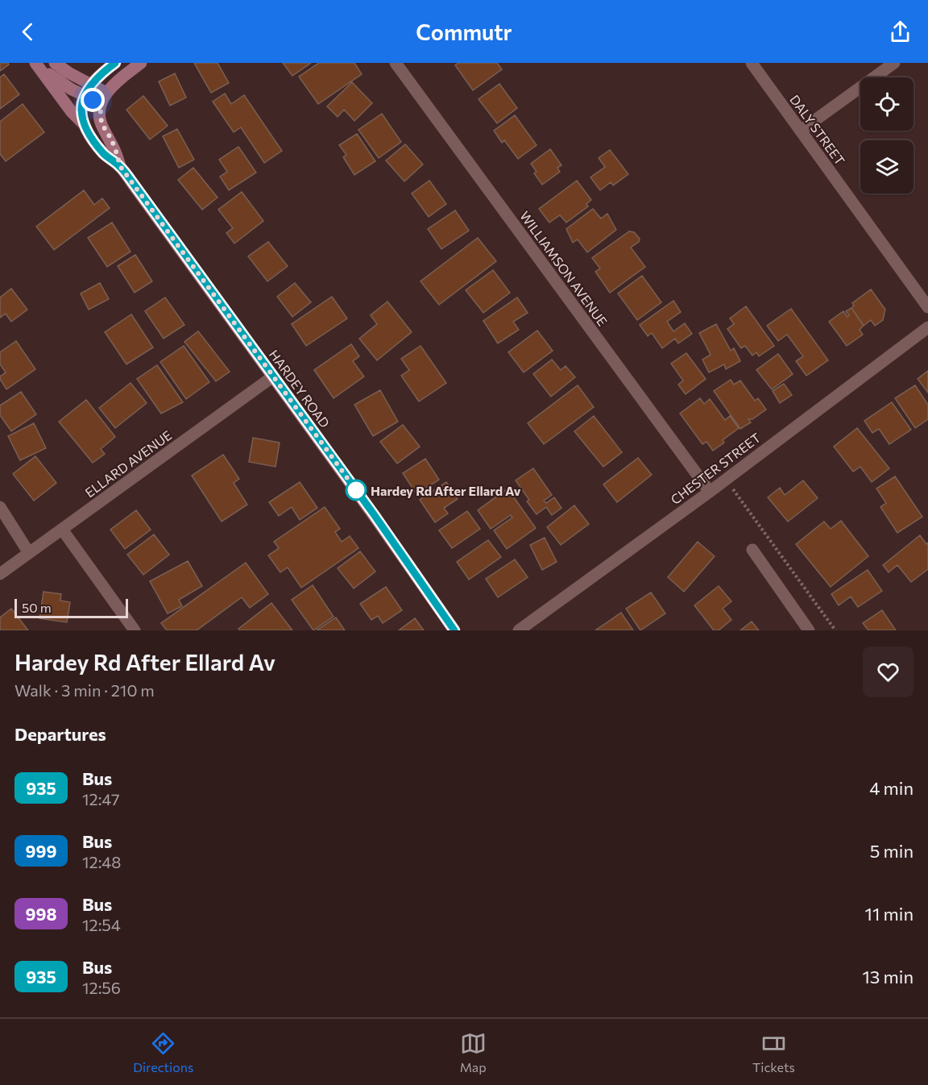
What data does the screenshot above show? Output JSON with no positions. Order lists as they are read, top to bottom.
{
  "streets": {
    "main road": ["HARDEY ROAD"],
    "street": [
      "DALY STREET",
      "WILLIAMSON AVENUE",
      "ELLARD AVENUE",
      "CHESTER STREET"
    ]
  },
  "crossings": [
    ["WILLIAMSON AVENUE", "CHESTER STREET"],
    ["HARDEY ROAD", "ELLARD AVENUE"]
  ],
  "places": ["Hardey Rd After Ellard Av"],
  "lines": ["bus line 935"],
  "scale_bar": "50 m",
  "page": {
    "header": "Commutr",
    "scale": "50 m",
    "heading": [
      ["Hardey Rd After Ellard Av", "Walk · 3 min · 210 m"],
      "Departures"
    ],
    "list": [
      {
        "mark": "935",
        "name": "Bus",
        "note": "12:47",
        "value": "4 min"
      },
      {
        "mark": "999",
        "name": "Bus",
        "note": "12:48",
        "value": "5 min"
      },
      {
        "mark": "998",
        "name": "Bus",
        "note": "12:54",
        "value": "11 min"
      },
      {
        "mark": "935",
        "name": "Bus",
        "note": "12:56",
        "value": "13 min"
      }
    ],
    "tabs": ["Directions", "Map", "Tickets"]
  }
}
